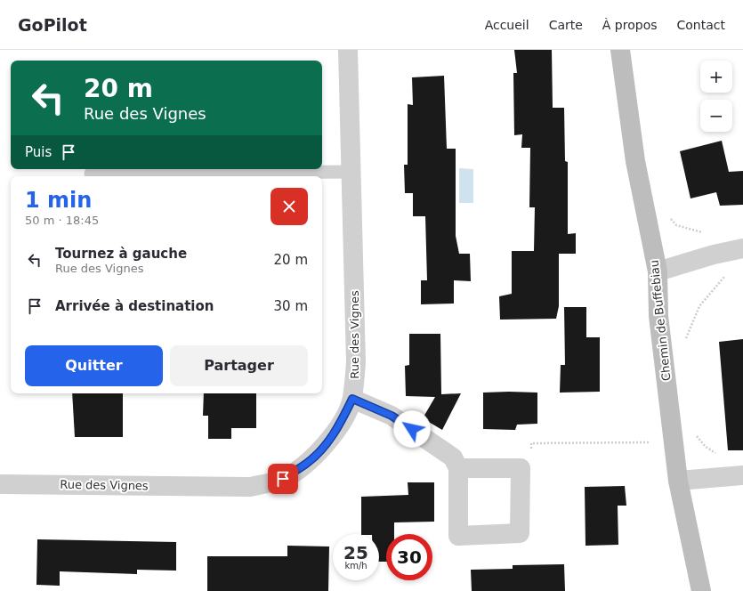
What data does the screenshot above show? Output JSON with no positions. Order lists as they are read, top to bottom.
{
  "streets": {
    "street": ["Chemin de Buffebiau", "Rue des Vignes"]
  },
  "page": {
    "header": "GoPilot",
    "nav": [
      "Accueil",
      "Carte",
      "À propos",
      "Contact"
    ],
    "map_buttons": ["+", "−"],
    "turn": ["20 m", "Rue des Vignes"],
    "then": "Puis",
    "heading": ["1 min", "50 m · 18:45"],
    "list": [
      {
        "name": "Tournez à gauche",
        "note": "Rue des Vignes",
        "value": "20 m"
      },
      {
        "name": "Arrivée à destination",
        "value": "30 m"
      }
    ],
    "buttons": ["Quitter", "Partager"],
    "speed": "25 km/h",
    "limit": "30"
  }
}
